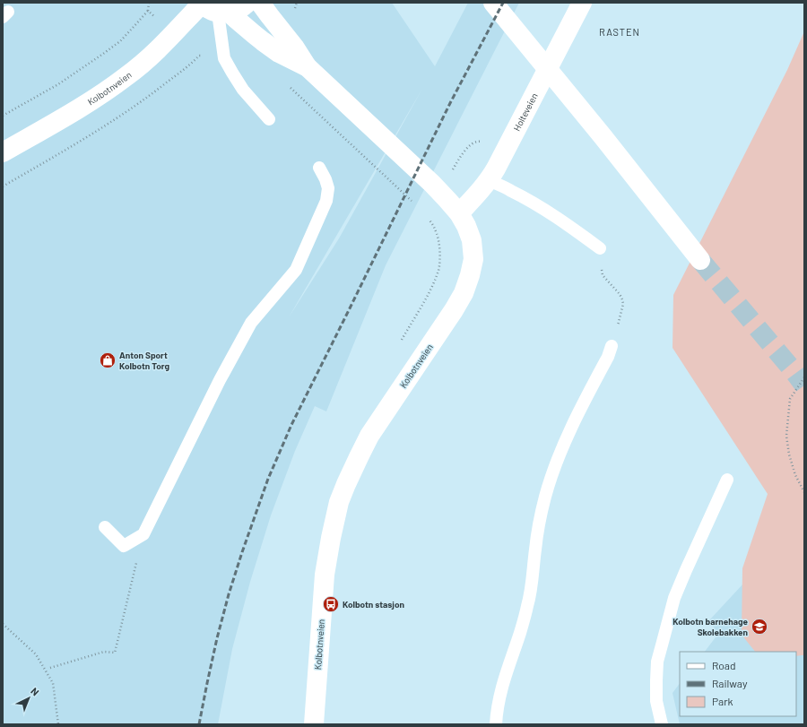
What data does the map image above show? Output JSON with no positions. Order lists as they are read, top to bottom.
{
  "streets": {
    "street": ["Kolbotnveien", "Holteveien"]
  },
  "crossings": [
    ["Kolbotnveien", "Holteveien"]
  ],
  "districts": ["RASTEN"],
  "places": {
    "shop": ["Anton Sport Kolbotn Torg"],
    "bus stop": ["Kolbotn stasjon"],
    "school or university": ["Kolbotn barnehage Skolebakken"]
  },
  "legend": ["Road", "Railway", "Park"],
  "north": "top right"
}
